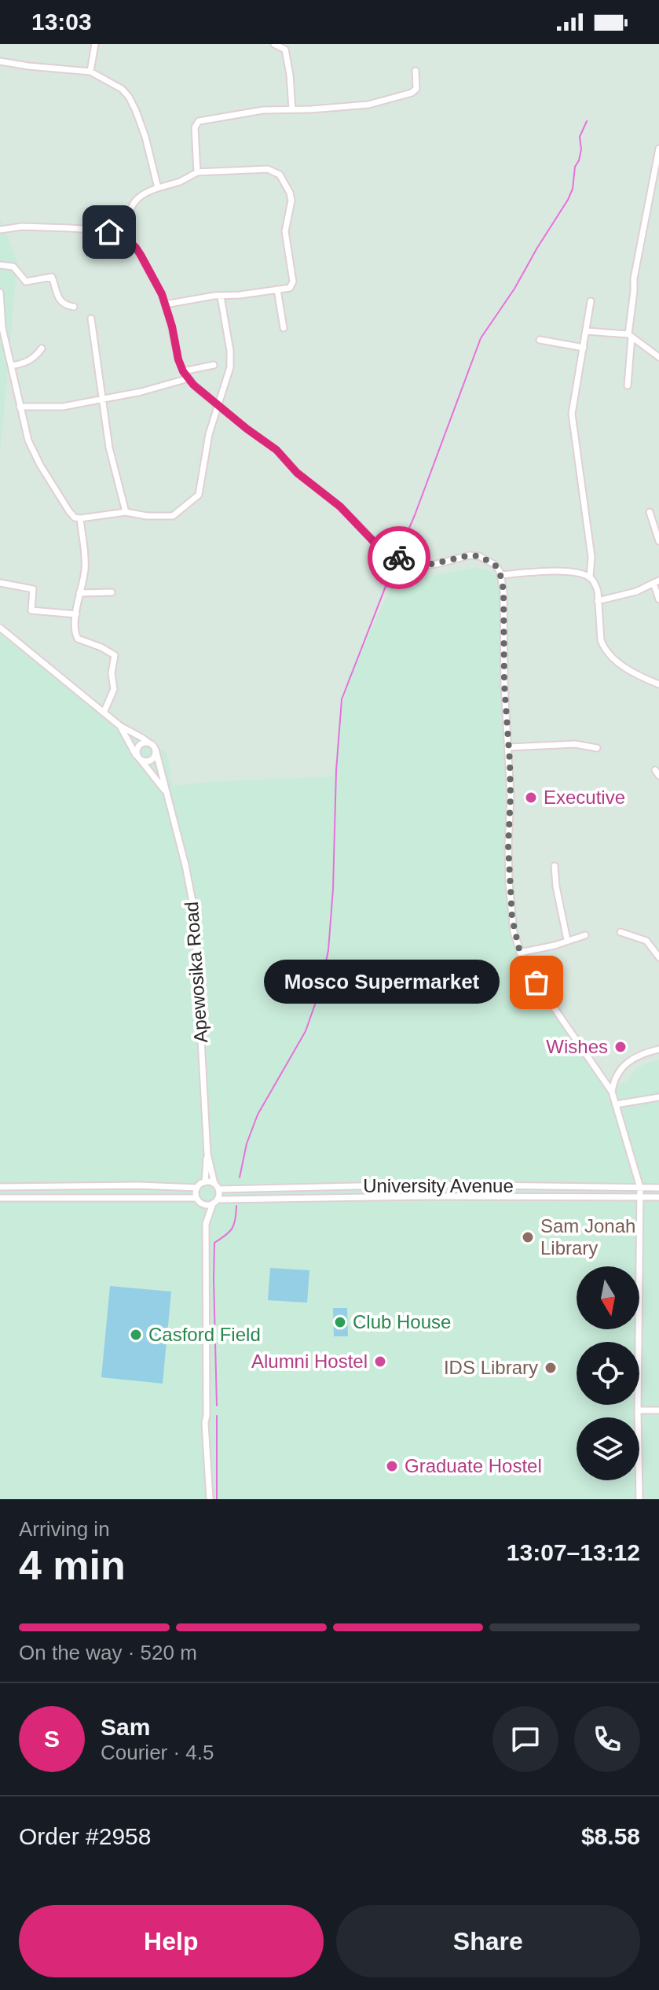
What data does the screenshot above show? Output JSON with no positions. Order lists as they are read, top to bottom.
{
  "streets": {
    "street": ["Apewosika Road", "University Avenue"]
  },
  "places": [
    "Executive",
    "Mosco Supermarket",
    "Wishes",
    "Sam Jonah Library",
    "Club House",
    "Casford Field",
    "Alumni Hostel",
    "IDS Library",
    "Graduate Hostel"
  ],
  "north": "bottom",
  "page": {
    "status": "13:03",
    "bubble": "Mosco Supermarket",
    "heading": ["4 min", "Arriving in", "13:07–13:12"],
    "panel": [
      "Sam",
      "Courier · 4.5",
      "Order #2958",
      "$8.58"
    ],
    "bar": "On the way · 520 m",
    "round": "S",
    "buttons": ["Help", "Share"]
  }
}
